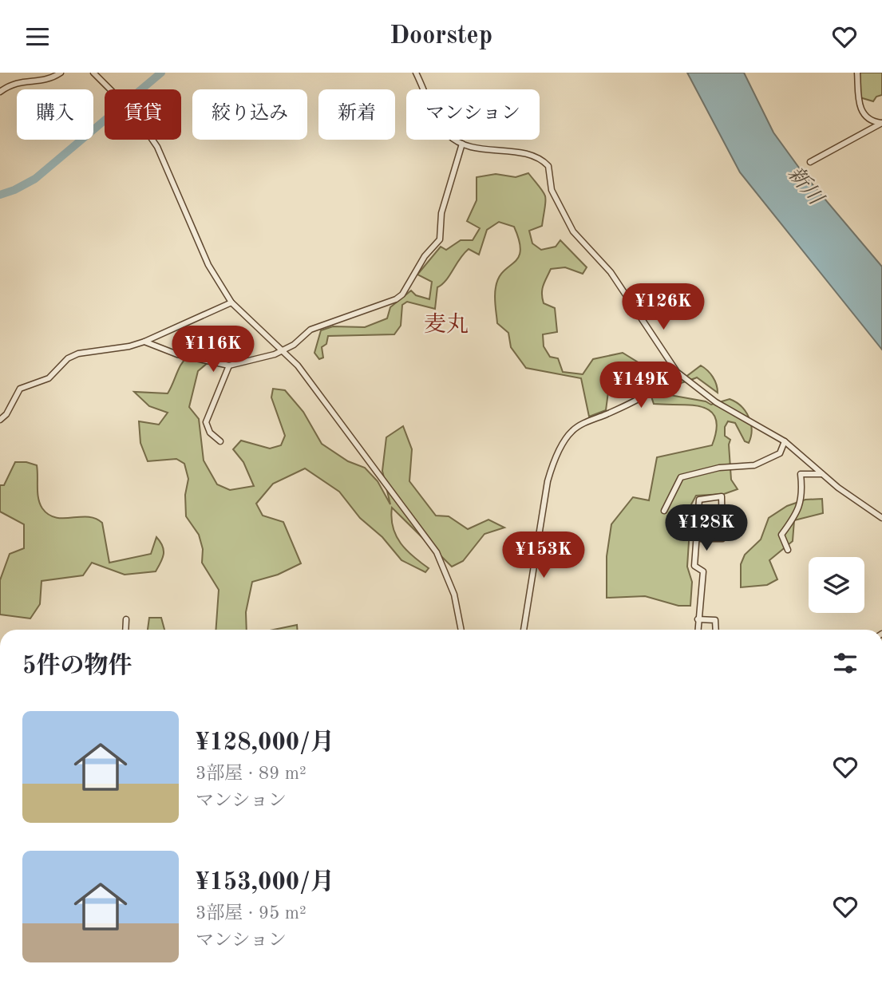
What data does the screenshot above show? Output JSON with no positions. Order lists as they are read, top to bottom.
{
  "districts": ["麦丸"],
  "water": ["新川"],
  "page": {
    "header": "Doorstep",
    "chip": [
      "購入",
      "賃貸",
      "絞り込み",
      "新着",
      "マンション"
    ],
    "price": [
      "¥126K",
      "¥116K",
      "¥149K",
      "¥128K",
      "¥153K"
    ],
    "heading": "5件の物件",
    "list": [
      {
        "name": "¥128,000/月",
        "note": "3部屋 · 89 m² · マンション"
      },
      {
        "name": "¥153,000/月",
        "note": "3部屋 · 95 m² · マンション"
      }
    ]
  }
}
